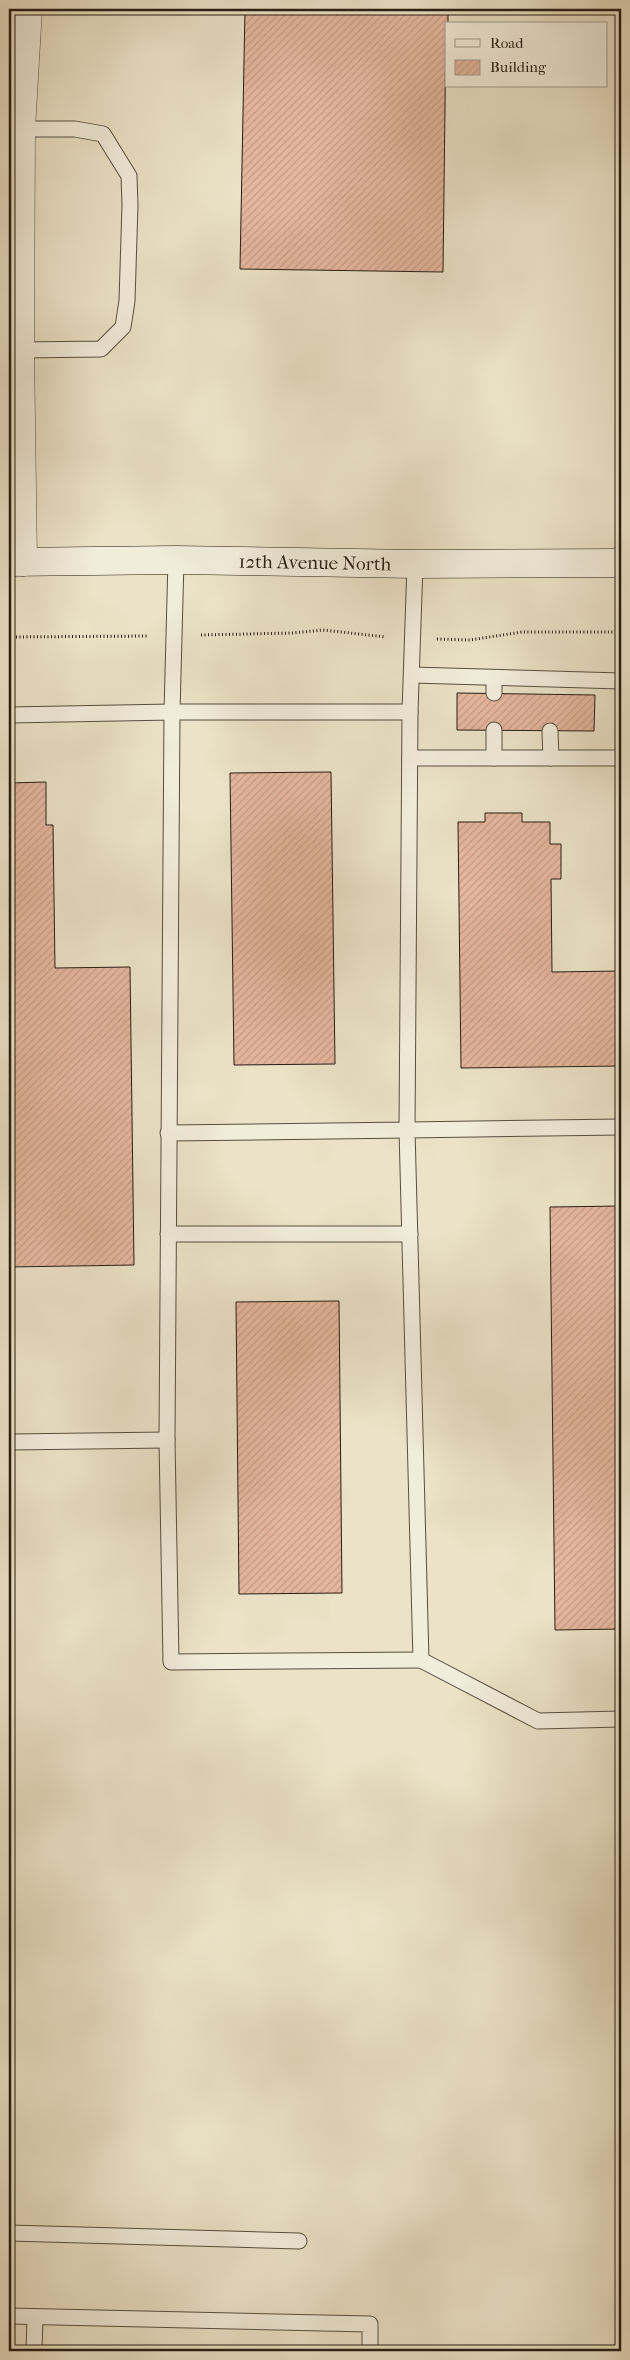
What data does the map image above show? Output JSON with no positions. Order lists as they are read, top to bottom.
{
  "streets": {
    "main road": ["12th Avenue North"]
  },
  "legend": ["Road", "Building"]
}
